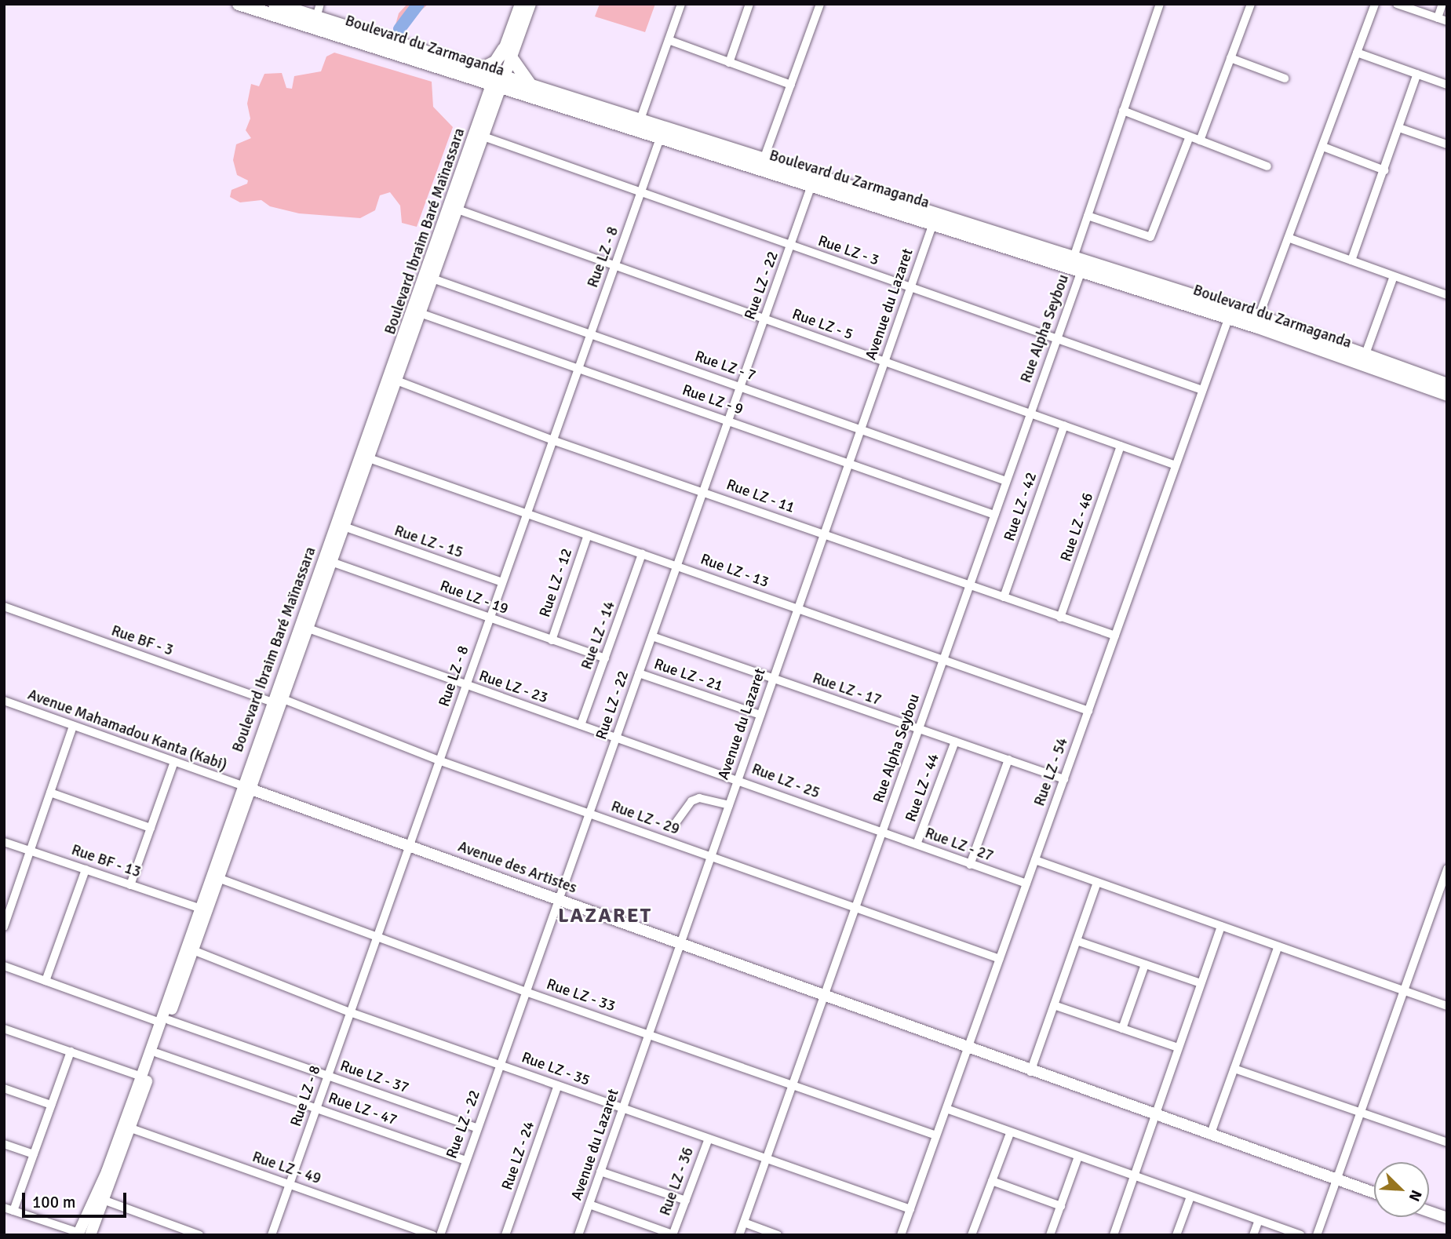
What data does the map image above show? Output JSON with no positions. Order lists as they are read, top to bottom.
{
  "streets": {
    "main road": ["Boulevard du Zarmaganda", "Boulevard Ibraim Baré Maïnassara", "Avenue des Artistes"],
    "street": [
      "Rue LZ - 3",
      "Rue LZ - 8",
      "Rue LZ - 22",
      "Avenue du Lazaret",
      "Rue LZ - 5",
      "Rue Alpha Seybou",
      "Rue LZ - 7",
      "Rue LZ - 9",
      "Rue LZ - 11",
      "Rue LZ - 42",
      "Rue LZ - 46",
      "Rue LZ - 15",
      "Rue LZ - 13",
      "Rue LZ - 12",
      "Rue LZ - 19",
      "Rue LZ - 14",
      "Rue BF - 3",
      "Rue LZ - 21",
      "Rue LZ - 23",
      "Rue LZ - 17",
      "Avenue Mahamadou Kanta (Kabi)",
      "Rue LZ - 54",
      "Rue LZ - 25",
      "Rue LZ - 44",
      "Rue LZ - 29",
      "Rue LZ - 27",
      "Rue BF - 13",
      "Rue LZ - 33",
      "Rue LZ - 35",
      "Rue LZ - 37",
      "Rue LZ - 47",
      "Rue LZ - 24",
      "Rue LZ - 49",
      "Rue LZ - 36"
    ]
  },
  "crossings": [
    ["Boulevard du Zarmaganda", "Boulevard Ibraim Baré Maïnassara"],
    ["Boulevard du Zarmaganda", "Rue LZ - 8"],
    ["Boulevard du Zarmaganda", "Rue LZ - 22"],
    ["Boulevard du Zarmaganda", "Avenue du Lazaret"],
    ["Boulevard du Zarmaganda", "Rue Alpha Seybou"],
    ["Boulevard du Zarmaganda", "Rue LZ - 54"],
    ["Boulevard Ibraim Baré Maïnassara", "Rue LZ - 3"],
    ["Boulevard Ibraim Baré Maïnassara", "Rue LZ - 5"],
    ["Boulevard Ibraim Baré Maïnassara", "Rue LZ - 7"],
    ["Boulevard Ibraim Baré Maïnassara", "Rue LZ - 9"],
    ["Boulevard Ibraim Baré Maïnassara", "Rue LZ - 11"],
    ["Boulevard Ibraim Baré Maïnassara", "Rue LZ - 15"],
    ["Boulevard Ibraim Baré Maïnassara", "Rue LZ - 13"],
    ["Boulevard Ibraim Baré Maïnassara", "Rue LZ - 19"],
    ["Boulevard Ibraim Baré Maïnassara", "Rue BF - 3"],
    ["Boulevard Ibraim Baré Maïnassara", "Rue LZ - 23"],
    ["Boulevard Ibraim Baré Maïnassara", "Avenue Mahamadou Kanta (Kabi)"],
    ["Boulevard Ibraim Baré Maïnassara", "Rue LZ - 29"],
    ["Boulevard Ibraim Baré Maïnassara", "Rue BF - 13"],
    ["Boulevard Ibraim Baré Maïnassara", "Avenue des Artistes"],
    ["Boulevard Ibraim Baré Maïnassara", "Rue LZ - 33"],
    ["Boulevard Ibraim Baré Maïnassara", "Rue LZ - 35"],
    ["Boulevard Ibraim Baré Maïnassara", "Rue LZ - 37"],
    ["Boulevard Ibraim Baré Maïnassara", "Rue LZ - 47"],
    ["Boulevard Ibraim Baré Maïnassara", "Rue LZ - 49"],
    ["Rue LZ - 3", "Rue LZ - 8"],
    ["Rue LZ - 3", "Rue LZ - 22"],
    ["Rue LZ - 3", "Avenue du Lazaret"],
    ["Rue LZ - 3", "Rue Alpha Seybou"],
    ["Rue LZ - 3", "Rue LZ - 54"],
    ["Rue LZ - 8", "Rue LZ - 5"],
    ["Rue LZ - 8", "Rue LZ - 7"],
    ["Rue LZ - 8", "Rue LZ - 9"],
    ["Rue LZ - 8", "Rue LZ - 11"],
    ["Rue LZ - 8", "Rue LZ - 15"],
    ["Rue LZ - 8", "Rue LZ - 13"],
    ["Rue LZ - 8", "Rue LZ - 19"],
    ["Rue LZ - 8", "Rue LZ - 23"],
    ["Rue LZ - 8", "Rue LZ - 29"],
    ["Rue LZ - 8", "Avenue des Artistes"],
    ["Rue LZ - 8", "Rue LZ - 33"],
    ["Rue LZ - 8", "Rue LZ - 35"],
    ["Rue LZ - 8", "Rue LZ - 37"],
    ["Rue LZ - 8", "Rue LZ - 47"],
    ["Rue LZ - 8", "Rue LZ - 49"],
    ["Rue LZ - 22", "Rue LZ - 5"],
    ["Rue LZ - 22", "Rue LZ - 7"],
    ["Rue LZ - 22", "Rue LZ - 9"],
    ["Rue LZ - 22", "Rue LZ - 11"],
    ["Rue LZ - 22", "Rue LZ - 13"],
    ["Rue LZ - 22", "Rue LZ - 21"],
    ["Rue LZ - 22", "Rue LZ - 23"],
    ["Rue LZ - 22", "Rue LZ - 17"],
    ["Rue LZ - 22", "Rue LZ - 25"],
    ["Rue LZ - 22", "Rue LZ - 29"],
    ["Rue LZ - 22", "Avenue des Artistes"],
    ["Rue LZ - 22", "Rue LZ - 33"],
    ["Rue LZ - 22", "Rue LZ - 35"],
    ["Rue LZ - 22", "Rue LZ - 37"],
    ["Rue LZ - 22", "Rue LZ - 47"],
    ["Avenue du Lazaret", "Rue LZ - 5"],
    ["Avenue du Lazaret", "Rue LZ - 7"],
    ["Avenue du Lazaret", "Rue LZ - 9"],
    ["Avenue du Lazaret", "Rue LZ - 11"],
    ["Avenue du Lazaret", "Rue LZ - 13"],
    ["Avenue du Lazaret", "Rue LZ - 21"],
    ["Avenue du Lazaret", "Rue LZ - 17"],
    ["Avenue du Lazaret", "Rue LZ - 25"],
    ["Avenue du Lazaret", "Rue LZ - 29"],
    ["Avenue du Lazaret", "Avenue des Artistes"],
    ["Avenue du Lazaret", "Rue LZ - 33"],
    ["Avenue du Lazaret", "Rue LZ - 35"],
    ["Rue LZ - 5", "Rue Alpha Seybou"],
    ["Rue LZ - 5", "Rue LZ - 42"],
    ["Rue LZ - 5", "Rue LZ - 46"],
    ["Rue LZ - 5", "Rue LZ - 54"],
    ["Rue Alpha Seybou", "Rue LZ - 7"],
    ["Rue Alpha Seybou", "Rue LZ - 9"],
    ["Rue Alpha Seybou", "Rue LZ - 11"],
    ["Rue Alpha Seybou", "Rue LZ - 13"],
    ["Rue Alpha Seybou", "Rue LZ - 17"],
    ["Rue Alpha Seybou", "Rue LZ - 25"],
    ["Rue Alpha Seybou", "Rue LZ - 29"],
    ["Rue Alpha Seybou", "Rue LZ - 27"],
    ["Rue Alpha Seybou", "Avenue des Artistes"],
    ["Rue Alpha Seybou", "Rue LZ - 33"],
    ["Rue Alpha Seybou", "Rue LZ - 35"],
    ["Rue LZ - 11", "Rue LZ - 42"],
    ["Rue LZ - 11", "Rue LZ - 46"],
    ["Rue LZ - 11", "Rue LZ - 54"],
    ["Rue LZ - 13", "Rue LZ - 12"],
    ["Rue LZ - 13", "Rue LZ - 14"],
    ["Rue LZ - 13", "Rue LZ - 54"],
    ["Rue LZ - 12", "Rue LZ - 19"],
    ["Rue LZ - 19", "Rue LZ - 14"],
    ["Rue LZ - 14", "Rue LZ - 23"],
    ["Rue LZ - 23", "Rue LZ - 25"],
    ["Rue LZ - 17", "Rue LZ - 54"],
    ["Rue LZ - 17", "Rue LZ - 44"],
    ["Avenue Mahamadou Kanta (Kabi)", "Avenue des Artistes"],
    ["Rue LZ - 54", "Rue LZ - 29"],
    ["Rue LZ - 54", "Rue LZ - 27"],
    ["Rue LZ - 54", "Avenue des Artistes"],
    ["Rue LZ - 54", "Rue LZ - 33"],
    ["Rue LZ - 54", "Rue LZ - 35"],
    ["Rue LZ - 25", "Rue LZ - 27"],
    ["Rue LZ - 44", "Rue LZ - 27"],
    ["Rue LZ - 35", "Rue LZ - 24"],
    ["Rue LZ - 35", "Rue LZ - 36"]
  ],
  "districts": ["LAZARET"],
  "scale_bar": "100 m",
  "north": "bottom right"
}
